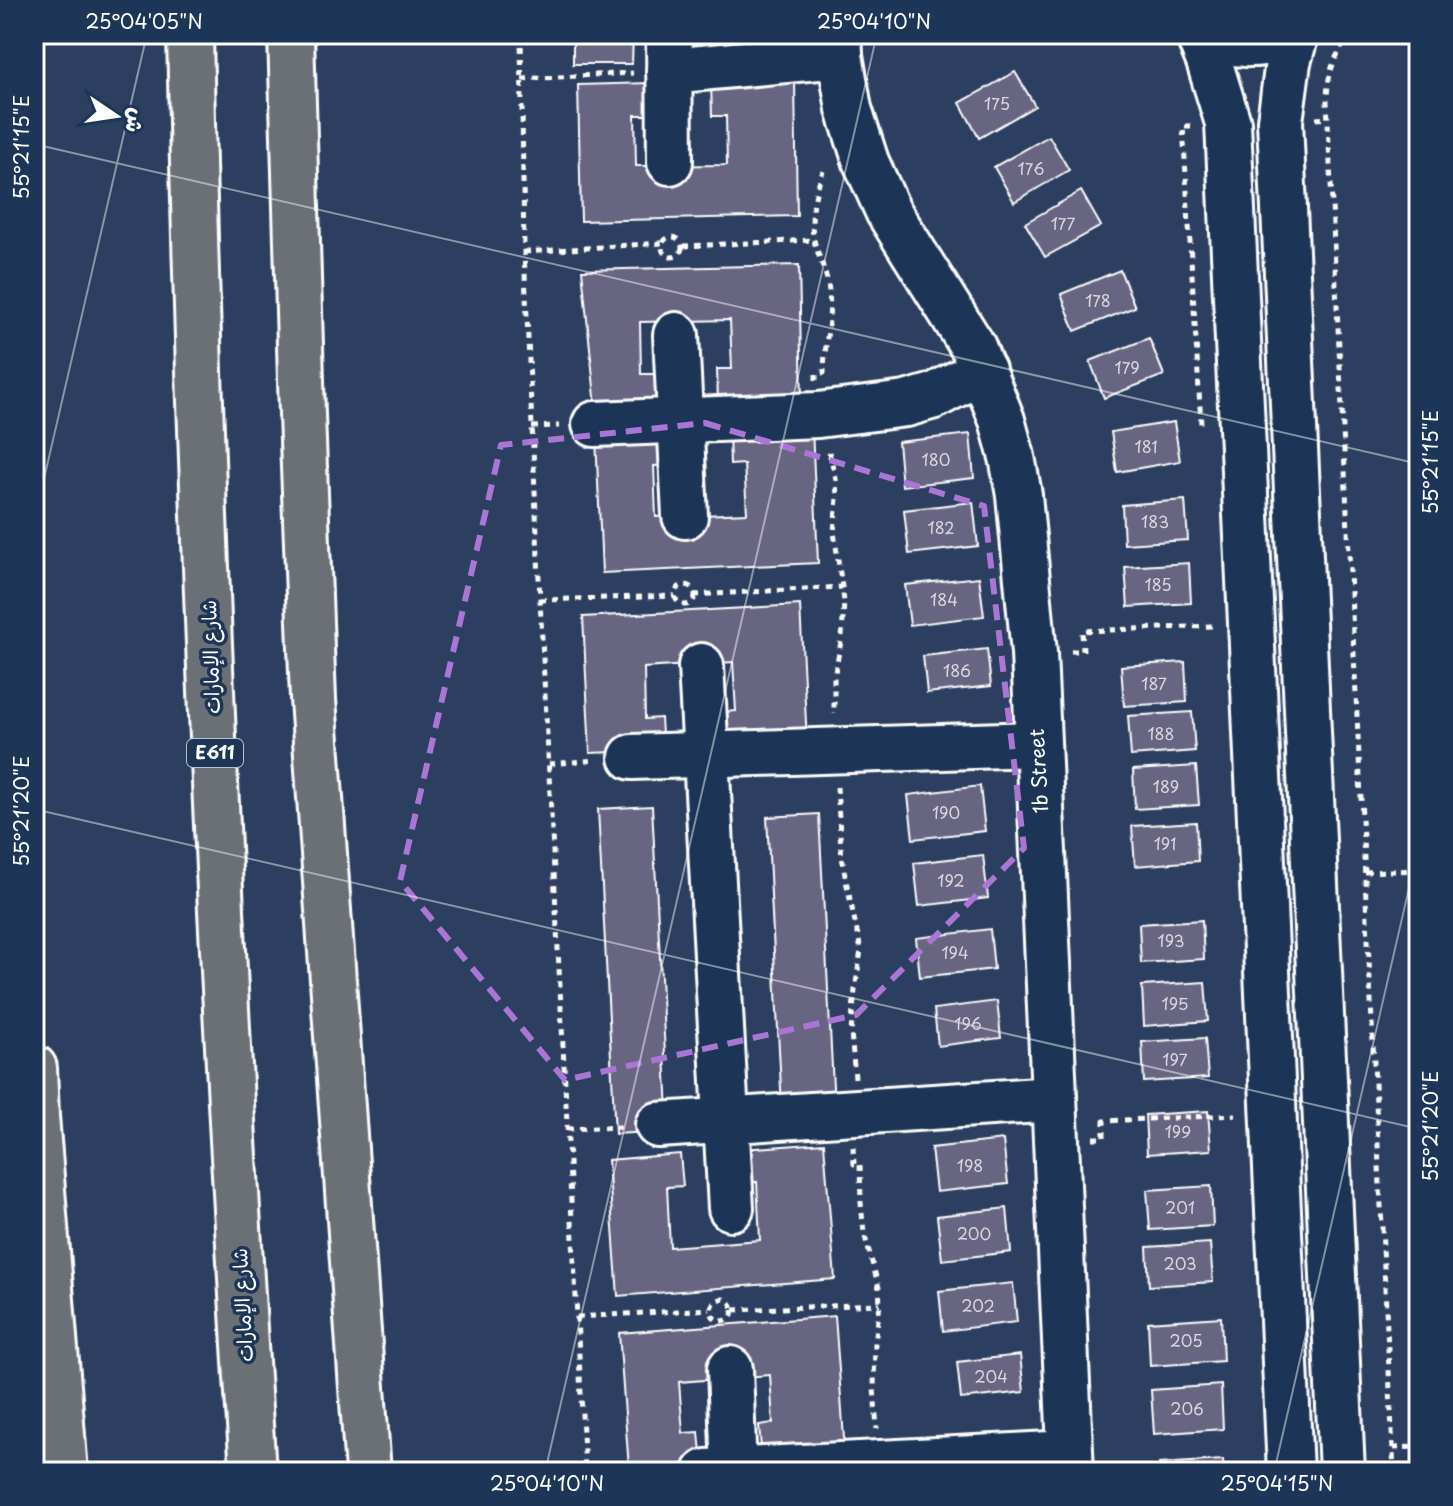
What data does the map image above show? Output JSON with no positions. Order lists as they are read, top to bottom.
{
  "streets": {
    "highway": ["شارع الإمارات", "E611"],
    "street": ["1b Street"]
  },
  "house_numbers": [
    "175",
    "176",
    "177",
    "178",
    "179",
    "181",
    "180",
    "183",
    "182",
    "185",
    "184",
    "186",
    "187",
    "188",
    "189",
    "190",
    "191",
    "192",
    "193",
    "194",
    "195",
    "196",
    "197",
    "199",
    "198",
    "201",
    "200",
    "203",
    "202",
    "205",
    "204",
    "206"
  ],
  "north": "right",
  "coordinates": [
    "25°04'05\"N",
    "25°04'10\"N",
    "55°21'15\"E",
    "55°21'20\"E",
    "25°04'15\"N"
  ]
}
